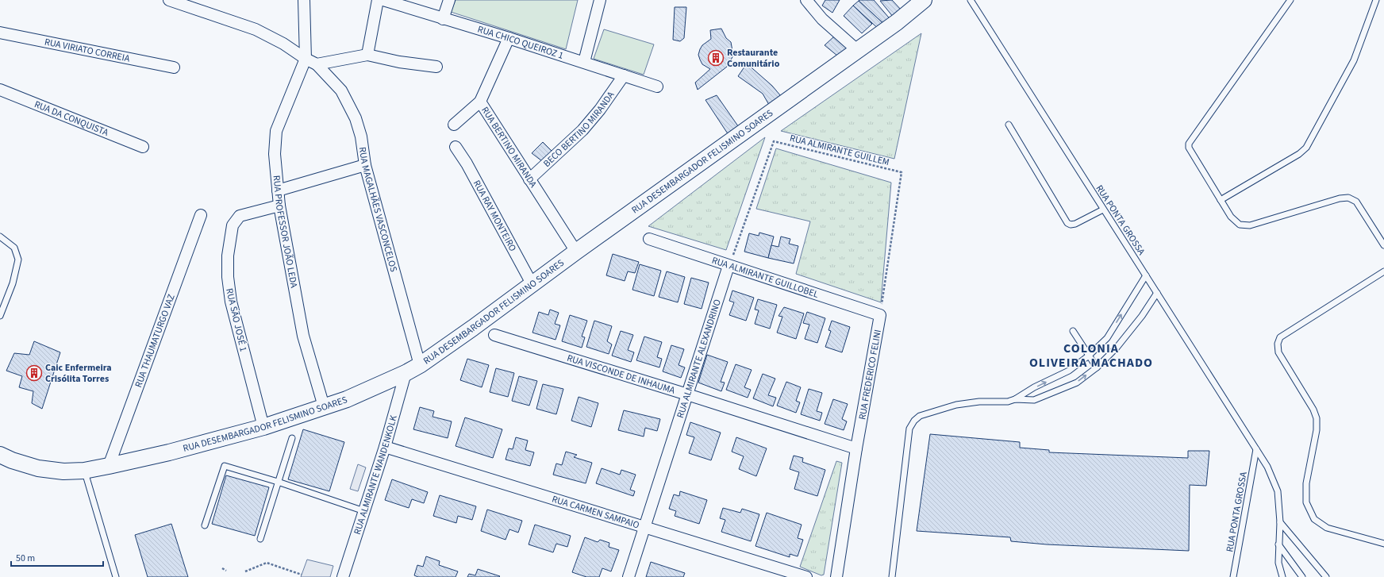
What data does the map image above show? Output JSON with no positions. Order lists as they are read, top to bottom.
{
  "streets": {
    "street": [
      "RUA CHICO QUEIROZ 1",
      "RUA VIRIATO CORREIA",
      "RUA DA CONQUISTA",
      "BECO BERTINO MIRANDA",
      "RUA BERTINO MIRANDA",
      "RUA DESEMBARGADOR FELISMINO SOARES",
      "RUA MAGALHÃES VASCONCELOS",
      "RUA RAY MONTEIRO",
      "RUA PROFESSOR JOÃO LEDA",
      "RUA ALMIRANTE GUILLOBEL",
      "RUA SÃO JOSÉ 1",
      "RUA THAUMATURGO VAZ",
      "RUA ALMIRANTE ALEXANDRINO",
      "RUA VISCONDE DE INHAUMA",
      "RUA FREDERICO FELINI",
      "RUA ALMIRANTE WANDENKOLK",
      "RUA CARMEN SAMPAIO"
    ],
    "lane": ["RUA PONTA GROSSA"],
    "path": ["RUA ALMIRANTE GUILLEM"]
  },
  "crossings": [
    ["RUA CHICO QUEIROZ 1", "BECO BERTINO MIRANDA"],
    ["RUA CHICO QUEIROZ 1", "RUA BERTINO MIRANDA"],
    ["BECO BERTINO MIRANDA", "RUA BERTINO MIRANDA"],
    ["RUA BERTINO MIRANDA", "RUA DESEMBARGADOR FELISMINO SOARES"],
    ["RUA ALMIRANTE GUILLEM", "RUA ALMIRANTE GUILLOBEL"],
    ["RUA ALMIRANTE GUILLEM", "RUA ALMIRANTE ALEXANDRINO"],
    ["RUA ALMIRANTE GUILLEM", "RUA FREDERICO FELINI"],
    ["RUA DESEMBARGADOR FELISMINO SOARES", "RUA MAGALHÃES VASCONCELOS"],
    ["RUA DESEMBARGADOR FELISMINO SOARES", "RUA RAY MONTEIRO"],
    ["RUA DESEMBARGADOR FELISMINO SOARES", "RUA PROFESSOR JOÃO LEDA"],
    ["RUA DESEMBARGADOR FELISMINO SOARES", "RUA SÃO JOSÉ 1"],
    ["RUA DESEMBARGADOR FELISMINO SOARES", "RUA THAUMATURGO VAZ"],
    ["RUA DESEMBARGADOR FELISMINO SOARES", "RUA ALMIRANTE WANDENKOLK"],
    ["RUA PROFESSOR JOÃO LEDA", "RUA SÃO JOSÉ 1"],
    ["RUA ALMIRANTE GUILLOBEL", "RUA ALMIRANTE ALEXANDRINO"],
    ["RUA ALMIRANTE GUILLOBEL", "RUA FREDERICO FELINI"],
    ["RUA ALMIRANTE ALEXANDRINO", "RUA VISCONDE DE INHAUMA"],
    ["RUA ALMIRANTE ALEXANDRINO", "RUA CARMEN SAMPAIO"],
    ["RUA VISCONDE DE INHAUMA", "RUA FREDERICO FELINI"],
    ["RUA ALMIRANTE WANDENKOLK", "RUA CARMEN SAMPAIO"]
  ],
  "districts": ["COLONIA OLIVEIRA MACHADO"],
  "places": {
    "building": ["Restaurante Comunitário", "Caic Enfermeira Crisólita Torres"]
  },
  "scale_bar": "50 m"
}
